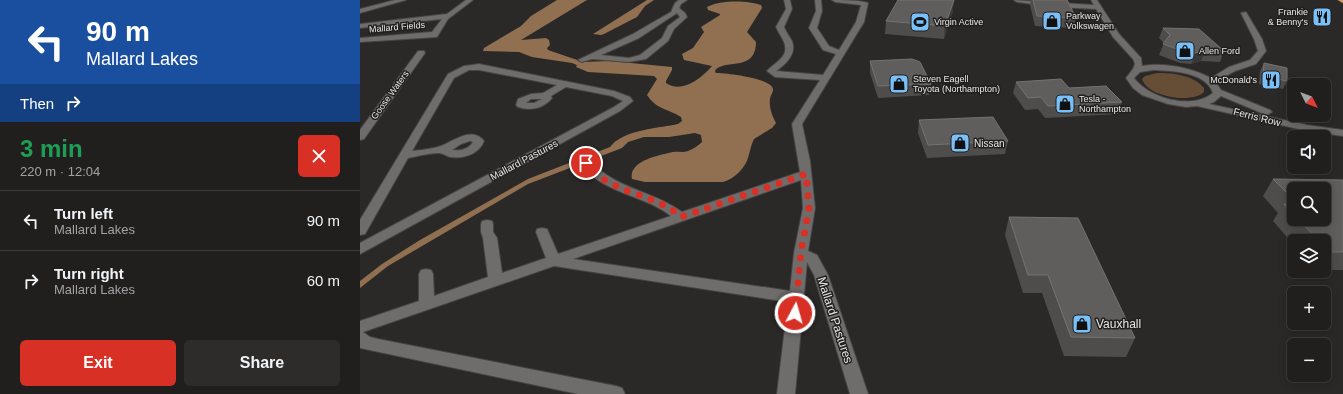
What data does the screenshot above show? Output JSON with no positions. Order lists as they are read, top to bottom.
{
  "streets": {
    "street": [
      "Mallard Fields",
      "Goose Waters",
      "Ferris Row",
      "Mallard Pastures"
    ]
  },
  "places": {
    "restaurant": ["Frankie & Benny's", "McDonald's"],
    "shop": [
      "Parkway Volkswagen",
      "Allen Ford",
      "Steven Eagell Toyota (Northampton)",
      "Tesla - Northampton",
      "Nissan",
      "Vauxhall"
    ],
    "sports": ["Virgin Active"]
  },
  "north": "bottom right",
  "page": {
    "turn": ["90 m", "Mallard Lakes"],
    "map_buttons": ["+", "−"],
    "then": "Then",
    "heading": ["3 min", "220 m · 12:04"],
    "list": [
      {
        "name": "Turn left",
        "note": "Mallard Lakes",
        "value": "90 m"
      },
      {
        "name": "Turn right",
        "note": "Mallard Lakes",
        "value": "60 m"
      }
    ],
    "buttons": ["Exit", "Share"]
  }
}
